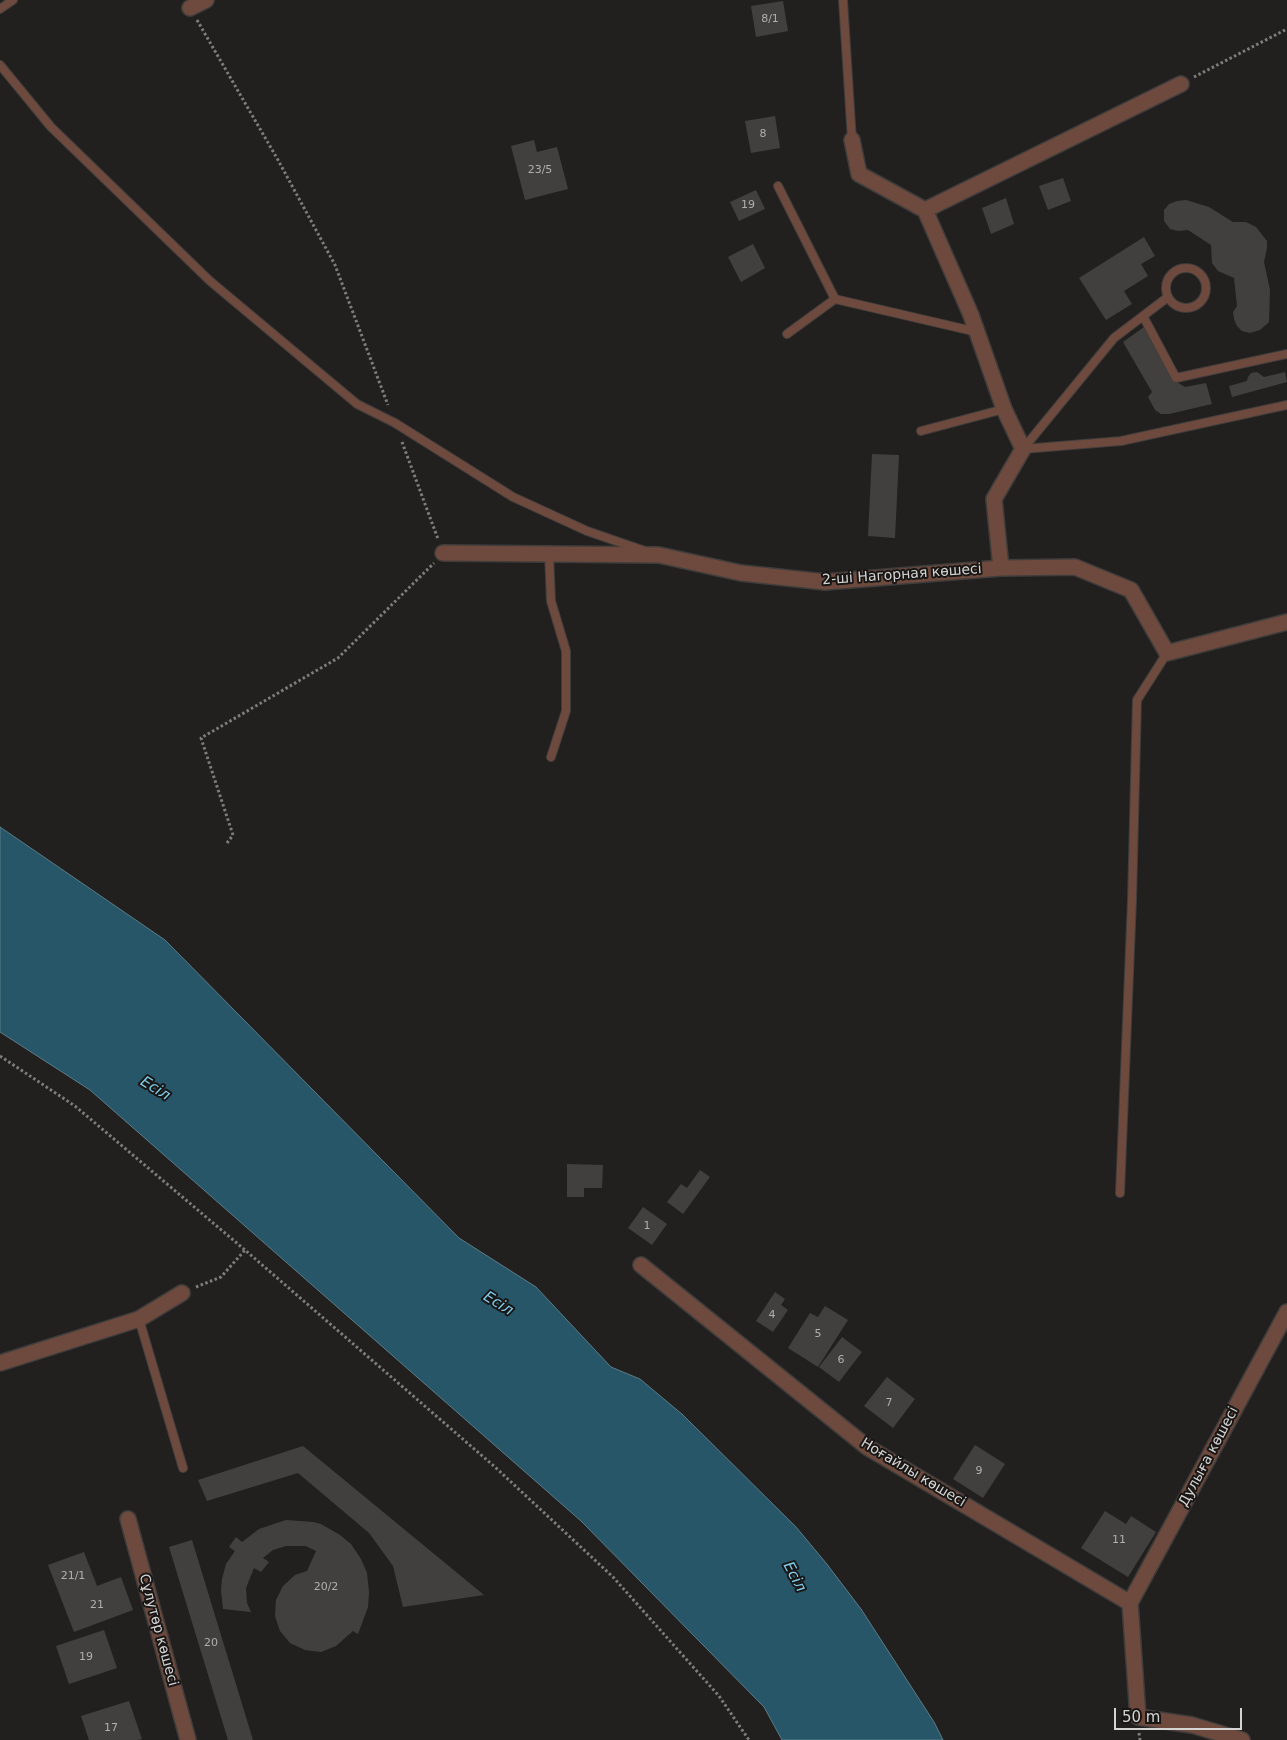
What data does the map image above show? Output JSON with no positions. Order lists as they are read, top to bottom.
{
  "streets": {
    "street": [
      "2-ші Нагорная көшесі",
      "Дулыға көшесі",
      "Ноғайлы көшесі",
      "Сұлутөр көшесі"
    ]
  },
  "crossings": [
    ["Дулыға көшесі", "Ноғайлы көшесі"]
  ],
  "water": ["Есіл"],
  "house_numbers": [
    "8/1",
    "8",
    "23/5",
    "19",
    "1",
    "4",
    "5",
    "6",
    "7",
    "9",
    "11",
    "21/1",
    "20/2",
    "21",
    "20",
    "19",
    "17"
  ],
  "scale_bar": "50 m"
}
